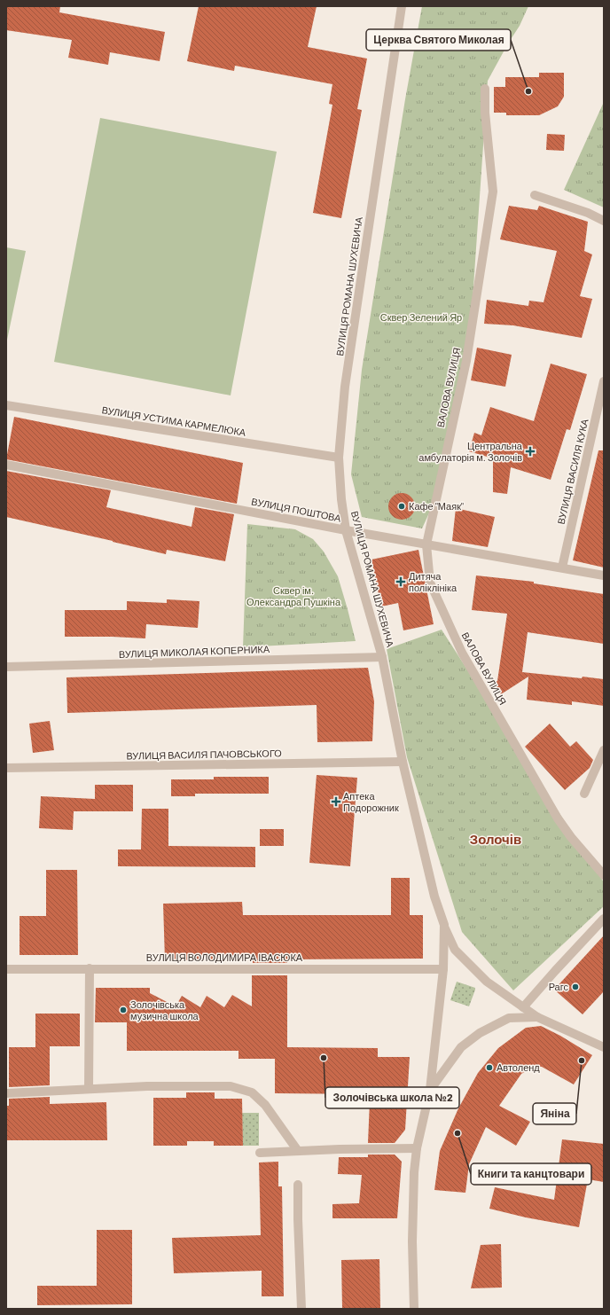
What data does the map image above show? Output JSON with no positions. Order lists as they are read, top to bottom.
{
  "streets": {
    "street": [
      "ВУЛИЦЯ РОМАНА ШУХЕВИЧА",
      "ВАЛОВА ВУЛИЦЯ",
      "ВУЛИЦЯ УСТИМА КАРМЕЛЮКА",
      "ВУЛИЦЯ ВАСИЛЯ КУКА",
      "ВУЛИЦЯ ПОШТОВА",
      "ВУЛИЦЯ МИКОЛАЯ КОПЕРНИКА",
      "ВУЛИЦЯ ВАСИЛЯ ПАЧОВСЬКОГО",
      "ВУЛИЦЯ ВОЛОДИМИРА ІВАСЮКА"
    ]
  },
  "crossings": [
    ["ВУЛИЦЯ РОМАНА ШУХЕВИЧА", "ВУЛИЦЯ УСТИМА КАРМЕЛЮКА"],
    ["ВУЛИЦЯ РОМАНА ШУХЕВИЧА", "ВУЛИЦЯ ПОШТОВА"],
    ["ВУЛИЦЯ РОМАНА ШУХЕВИЧА", "ВУЛИЦЯ МИКОЛАЯ КОПЕРНИКА"],
    ["ВУЛИЦЯ РОМАНА ШУХЕВИЧА", "ВУЛИЦЯ ВАСИЛЯ ПАЧОВСЬКОГО"],
    ["ВУЛИЦЯ РОМАНА ШУХЕВИЧА", "ВУЛИЦЯ ВОЛОДИМИРА ІВАСЮКА"],
    ["ВАЛОВА ВУЛИЦЯ", "ВУЛИЦЯ ПОШТОВА"],
    ["ВУЛИЦЯ ВАСИЛЯ КУКА", "ВУЛИЦЯ ПОШТОВА"]
  ],
  "districts": ["Золочів"],
  "parks": ["Сквер Зелений Яр", "Сквер ім. Олександра Пушкіна"],
  "places": {
    "other": [
      "Церква Святого Миколая",
      "Кафе \"Маяк\"",
      "Рагс",
      "Золочівська музична школа",
      "Золочівська школа №2",
      "Яніна",
      "Автоленд",
      "Книги та канцтовари"
    ],
    "health": ["Центральна амбулаторія м. Золочів", "Дитяча поліклініка", "Аптека Подорожник"]
  }
}
